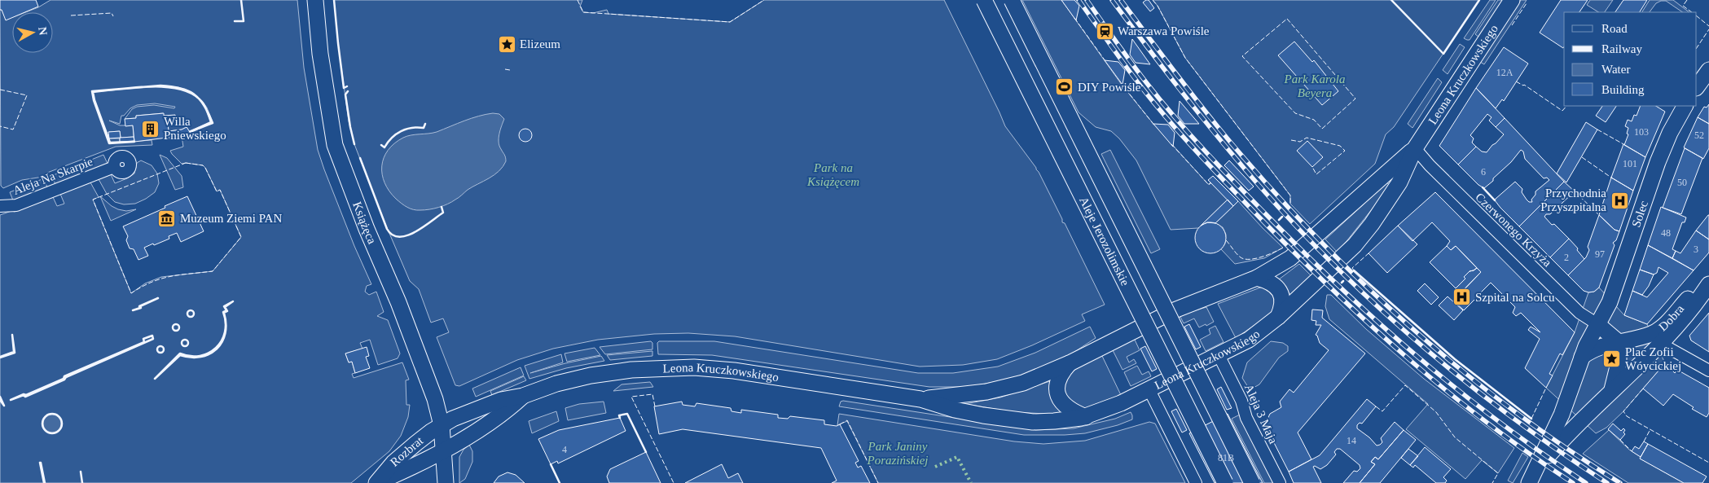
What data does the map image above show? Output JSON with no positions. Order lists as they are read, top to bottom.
{
  "streets": {
    "street": [
      "Leona Kruczkowskiego",
      "Aleja Na Skarpie",
      "Solec",
      "Książęca",
      "Czerwonego Krzyża",
      "Aleje Jerozolimskie",
      "Dobra",
      "Aleja 3 Maja",
      "Rozbrat"
    ]
  },
  "crossings": [
    ["Leona Kruczkowskiego", "Książęca"],
    ["Leona Kruczkowskiego", "Czerwonego Krzyża"],
    ["Leona Kruczkowskiego", "Aleja 3 Maja"],
    ["Leona Kruczkowskiego", "Rozbrat"],
    ["Solec", "Czerwonego Krzyża"],
    ["Książęca", "Rozbrat"]
  ],
  "parks": ["Park Karola Beyera", "Park na Książęcem", "Park Janiny Porazińskiej"],
  "places": {
    "station": ["Warszawa Powiśle"],
    "place": ["Elizeum", "Plac Zofii Wóycickiej"],
    "sports": ["DIY Powiśle"],
    "building": ["Willa Pniewskiego"],
    "hospital": ["Przychodnia Przyszpitalna", "Szpital na Solcu"],
    "museum": ["Muzeum Ziemi PAN"]
  },
  "house_numbers": [
    "12A",
    "103",
    "52",
    "101",
    "6",
    "50",
    "48",
    "3",
    "97",
    "2",
    "14",
    "4",
    "81B"
  ],
  "legend": [
    "Road",
    "Railway",
    "Water",
    "Building"
  ],
  "north": "right"
}
